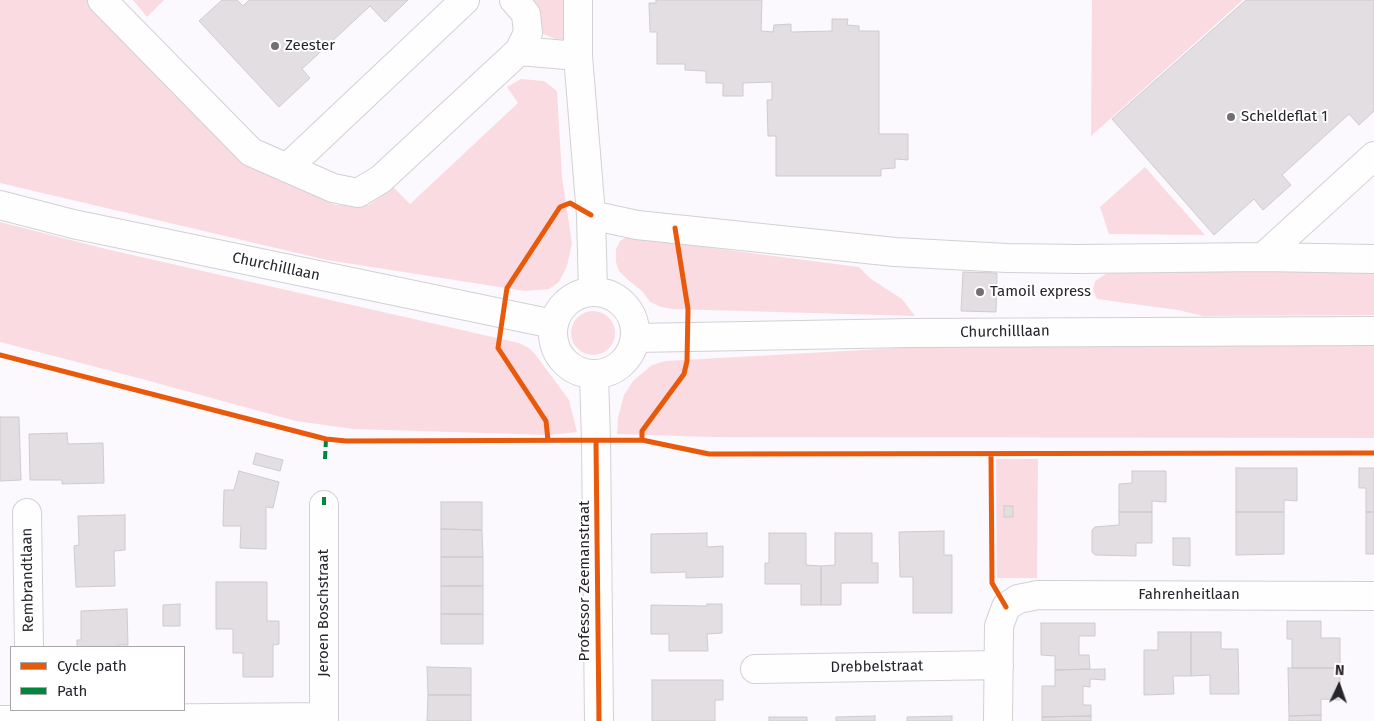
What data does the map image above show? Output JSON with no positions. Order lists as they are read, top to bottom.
{
  "streets": {
    "street": [
      "Churchilllaan",
      "Rembrandtlaan",
      "Professor Zeemanstraat",
      "Fahrenheitlaan",
      "Jeroen Boschstraat",
      "Drebbelstraat"
    ]
  },
  "crossings": [
    ["Churchilllaan", "Professor Zeemanstraat"],
    ["Fahrenheitlaan", "Drebbelstraat"]
  ],
  "places": ["Zeester", "Scheldeflat 1", "Tamoil express"],
  "legend": ["Cycle path", "Path"],
  "north": "top"
}
